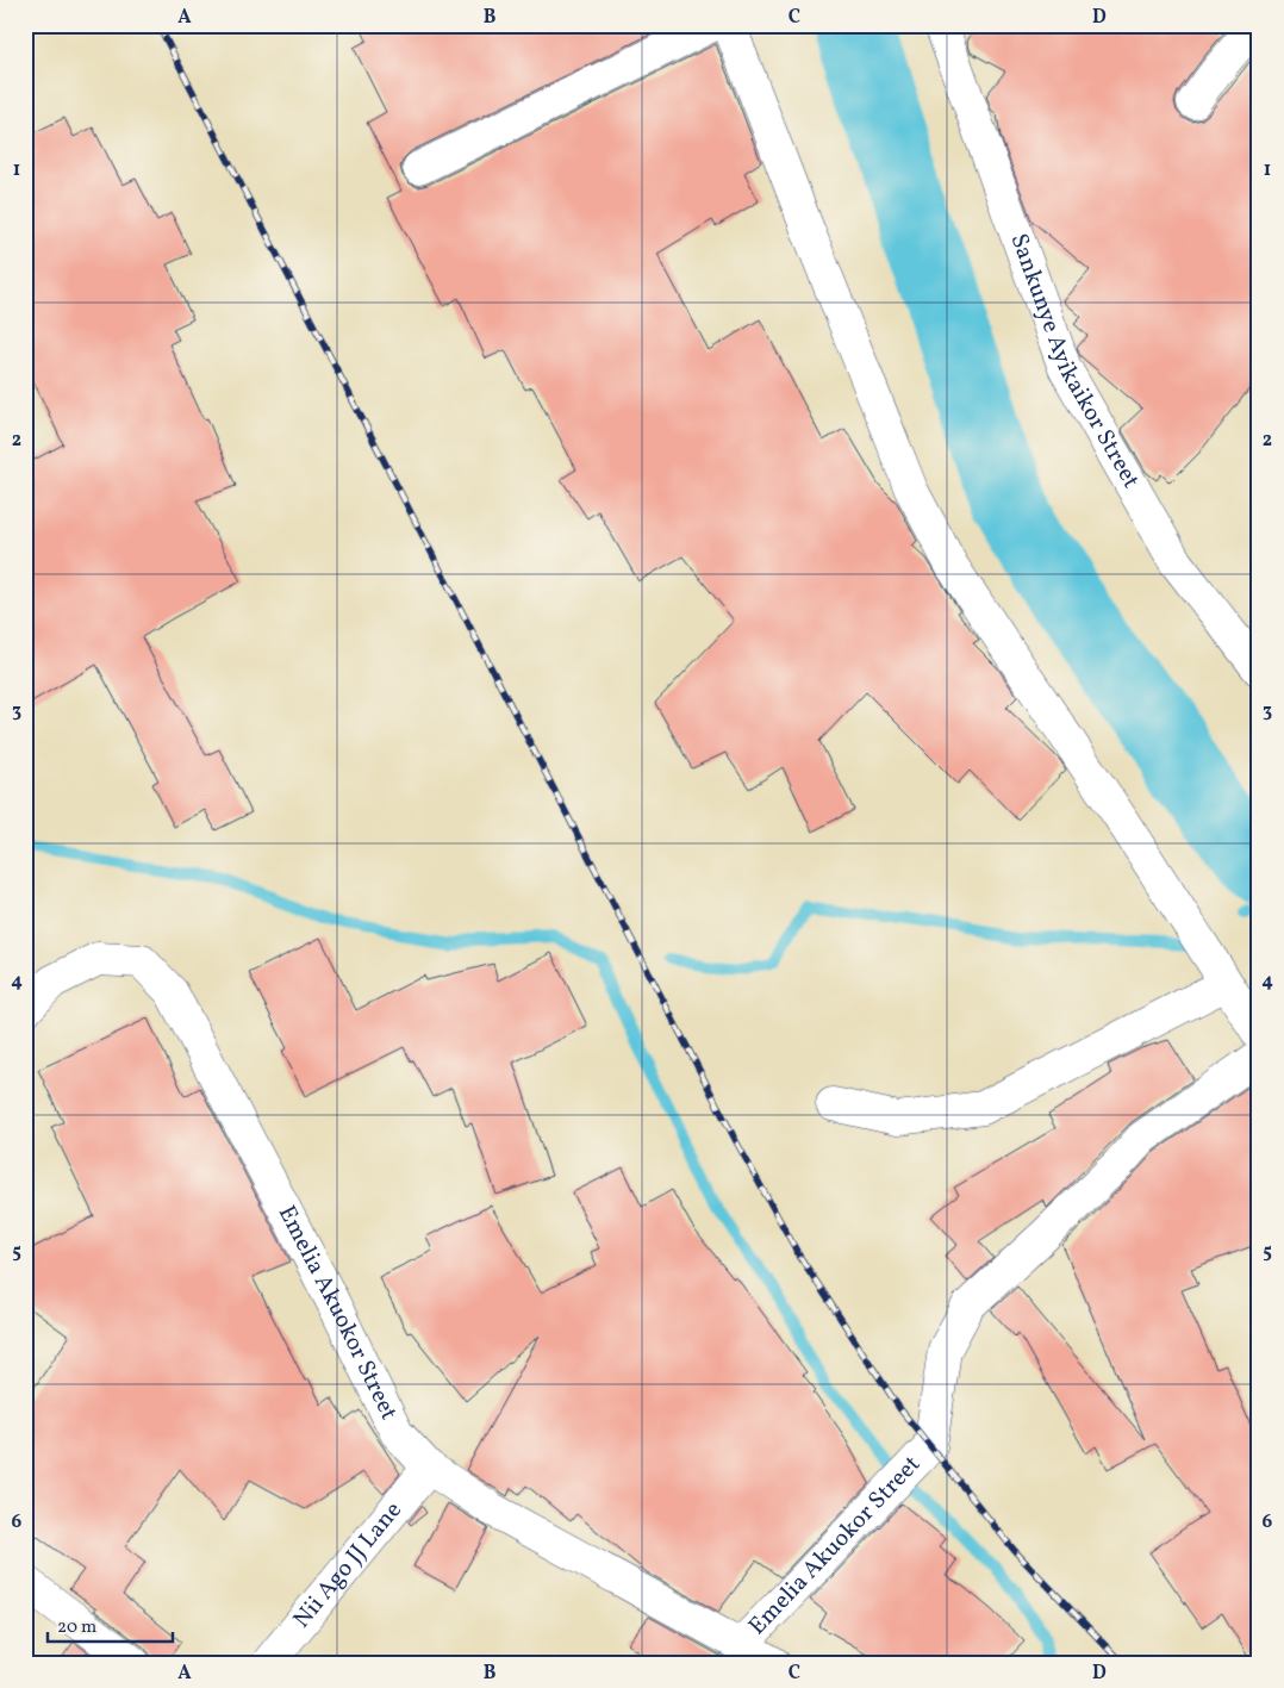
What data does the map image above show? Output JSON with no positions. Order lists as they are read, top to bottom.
{
  "streets": {
    "street": ["Sankunye Ayikaikor Street", "Emelia Akuokor Street", "Nii Ago JJ Lane"]
  },
  "crossings": [
    ["Emelia Akuokor Street", "Nii Ago JJ Lane"]
  ],
  "scale_bar": "20 m",
  "grid": {
    "columns": [
      "A",
      "B",
      "C",
      "D"
    ],
    "rows": [
      "1",
      "2",
      "3",
      "4",
      "5",
      "6"
    ]
  }
}
